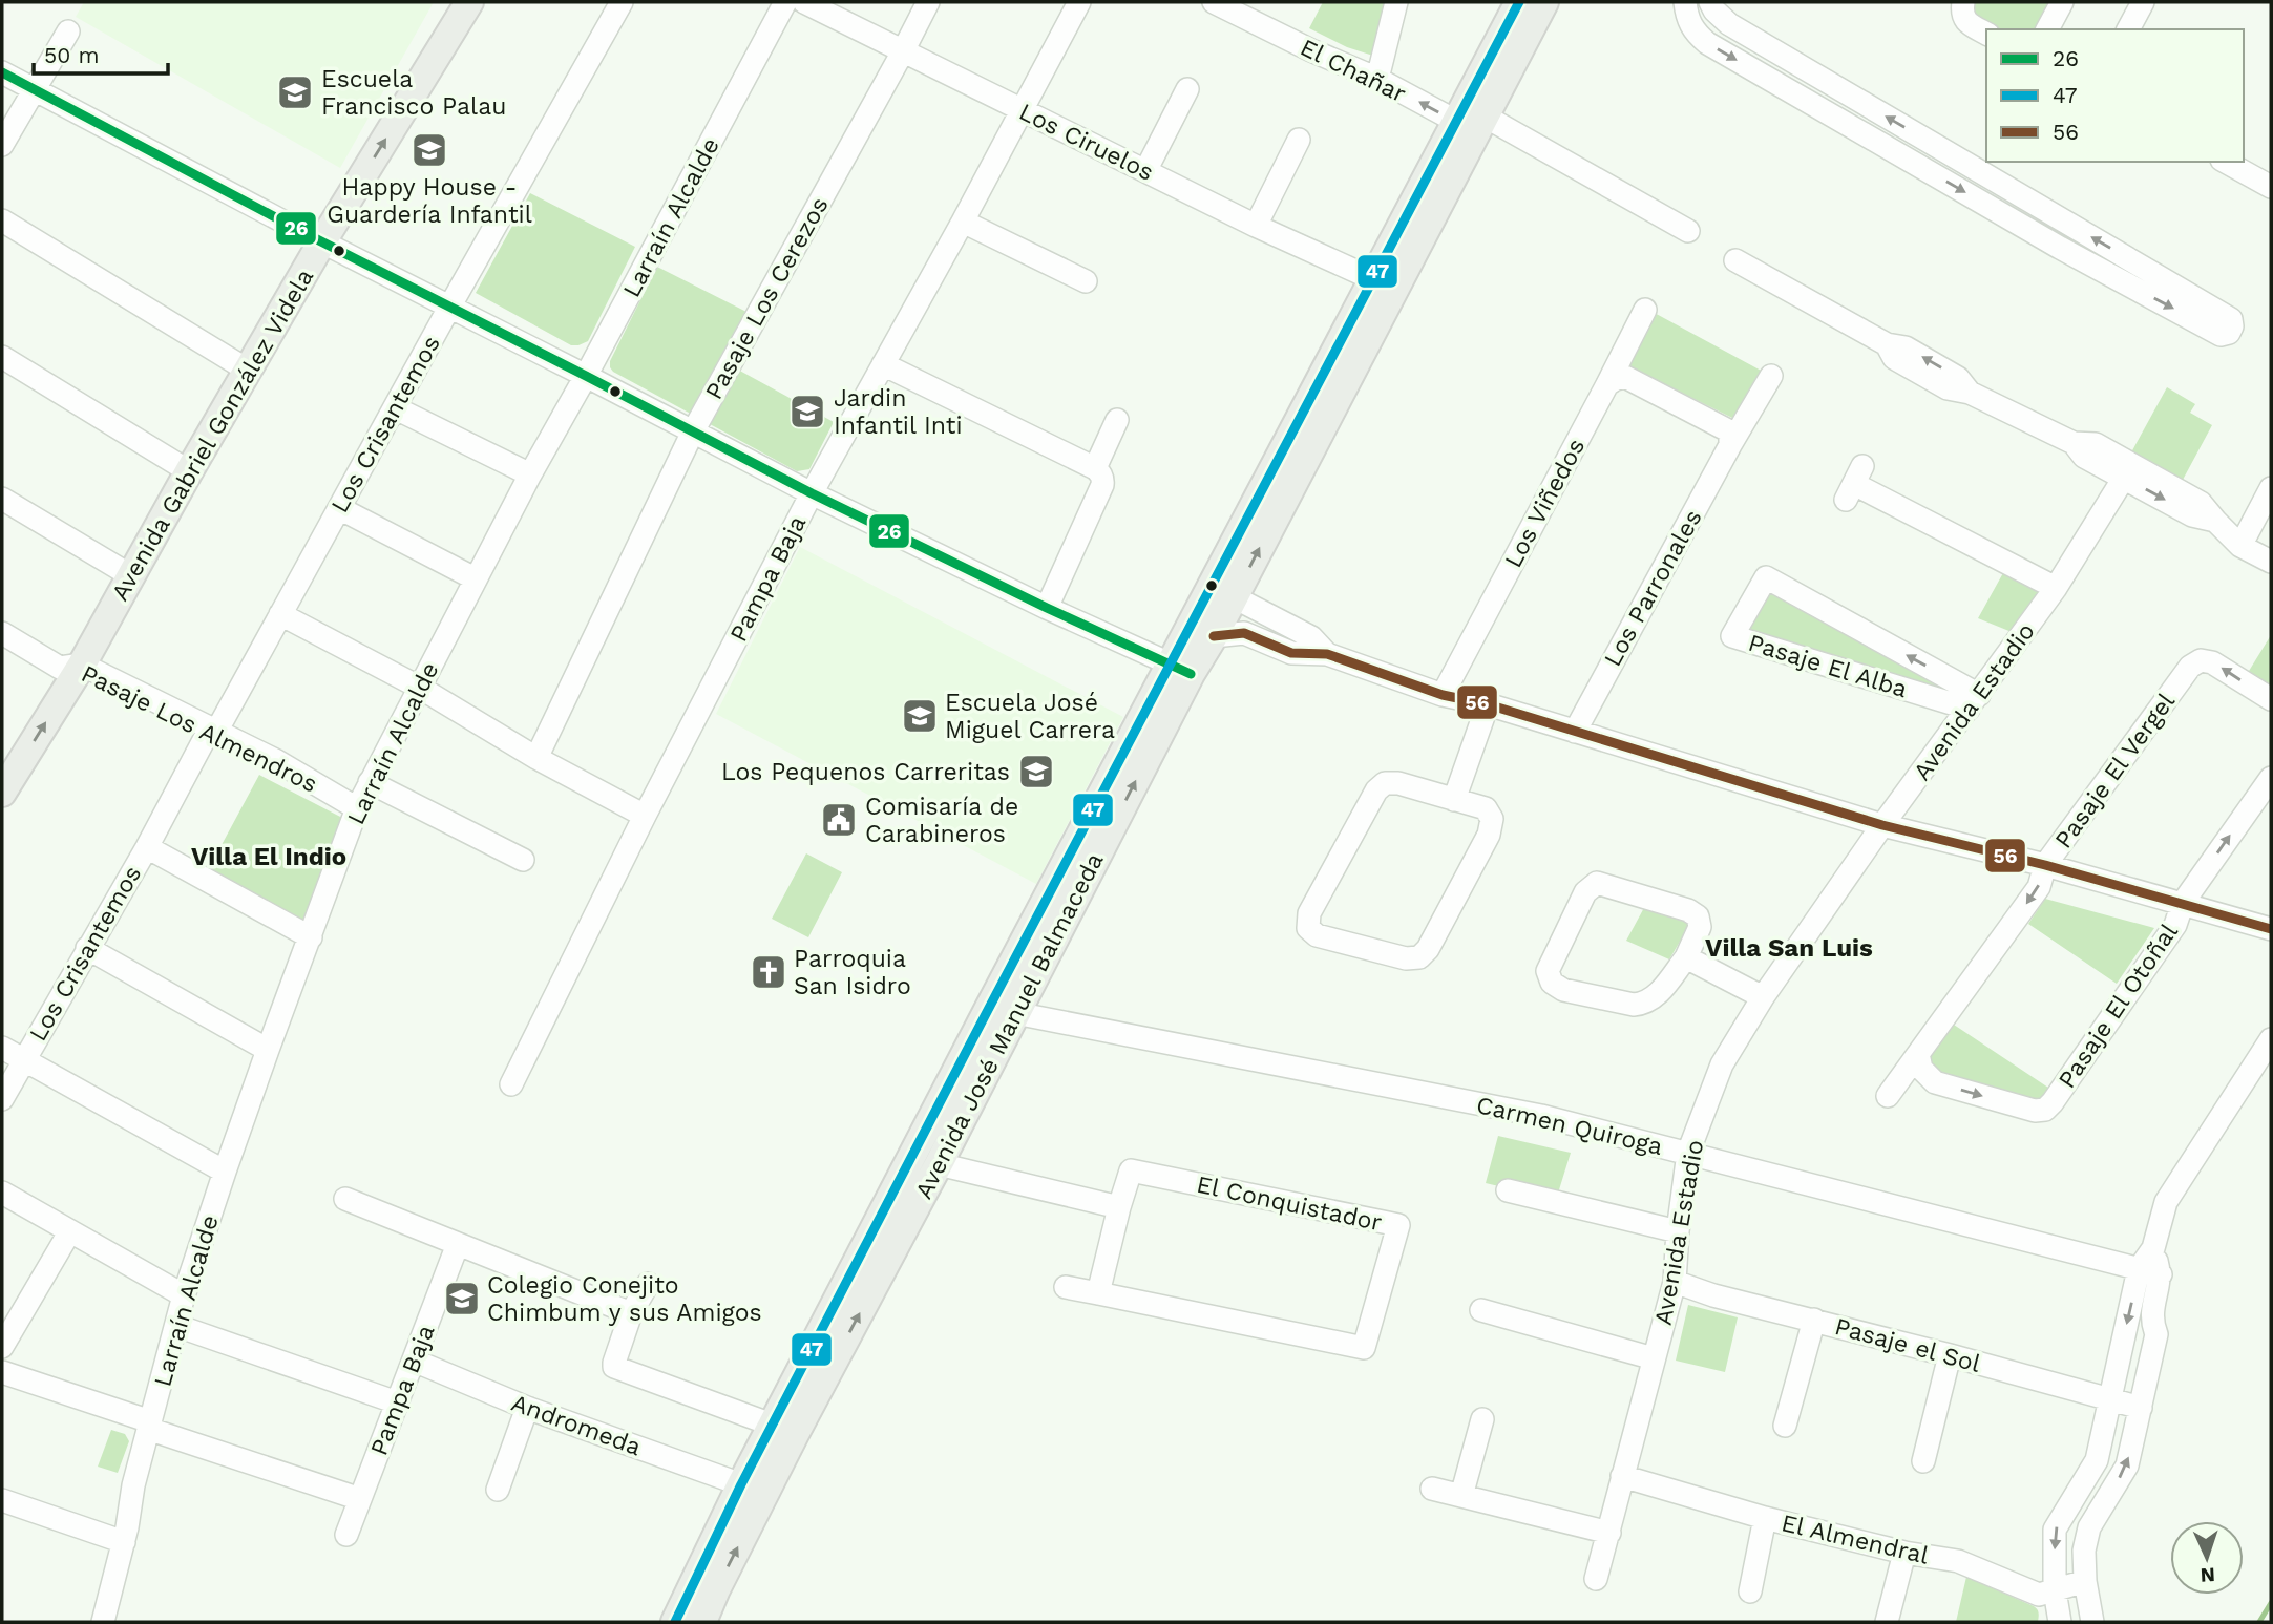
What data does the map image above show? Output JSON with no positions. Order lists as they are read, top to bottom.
{
  "streets": {
    "main road": ["Avenida Gabriel González Videla", "Avenida José Manuel Balmaceda"],
    "street": [
      "El Chañar",
      "Los Ciruelos",
      "Larraín Alcalde",
      "Pasaje Los Cerezos",
      "Los Crisantemos",
      "Los Viñedos",
      "Pampa Baja",
      "Los Parronales",
      "Pasaje El Alba",
      "Avenida Estadio",
      "Pasaje Los Almendros",
      "Pasaje El Vergel",
      "Pasaje El Otoñal",
      "Carmen Quiroga",
      "El Conquistador",
      "Pasaje el Sol",
      "Andromeda",
      "El Almendral"
    ]
  },
  "crossings": [
    ["El Chañar", "Avenida José Manuel Balmaceda"],
    ["Los Ciruelos", "Pasaje Los Cerezos"],
    ["Los Ciruelos", "Pampa Baja"],
    ["Los Ciruelos", "Avenida José Manuel Balmaceda"],
    ["Larraín Alcalde", "Pasaje Los Almendros"],
    ["Los Crisantemos", "Pasaje Los Almendros"],
    ["Avenida Gabriel González Videla", "Pasaje Los Almendros"],
    ["Pampa Baja", "Andromeda"],
    ["Pasaje El Alba", "Avenida Estadio"],
    ["Avenida Estadio", "Carmen Quiroga"],
    ["Avenida Estadio", "Pasaje el Sol"],
    ["Avenida Estadio", "El Almendral"],
    ["Pasaje El Vergel", "Pasaje El Otoñal"],
    ["Avenida José Manuel Balmaceda", "Carmen Quiroga"],
    ["Avenida José Manuel Balmaceda", "Andromeda"]
  ],
  "one_way": ["Avenida Gabriel González Videla", "Pasaje El Vergel", "Pasaje El Otoñal"],
  "districts": ["Villa El Indio", "Villa San Luis"],
  "places": {
    "school or university": [
      "Escuela Francisco Palau",
      "Happy House - Guardería Infantil",
      "Jardin Infantil Inti",
      "Escuela José Miguel Carrera",
      "Los Pequenos Carreritas",
      "Colegio Conejito Chimbum y sus Amigos"
    ],
    "public building": ["Comisaría de Carabineros"],
    "church": ["Parroquia San Isidro"]
  },
  "lines": ["transit line 47", "transit line 26", "transit line 56"],
  "legend": ["26", "47", "56"],
  "scale_bar": "50 m",
  "north": "bottom"
}
